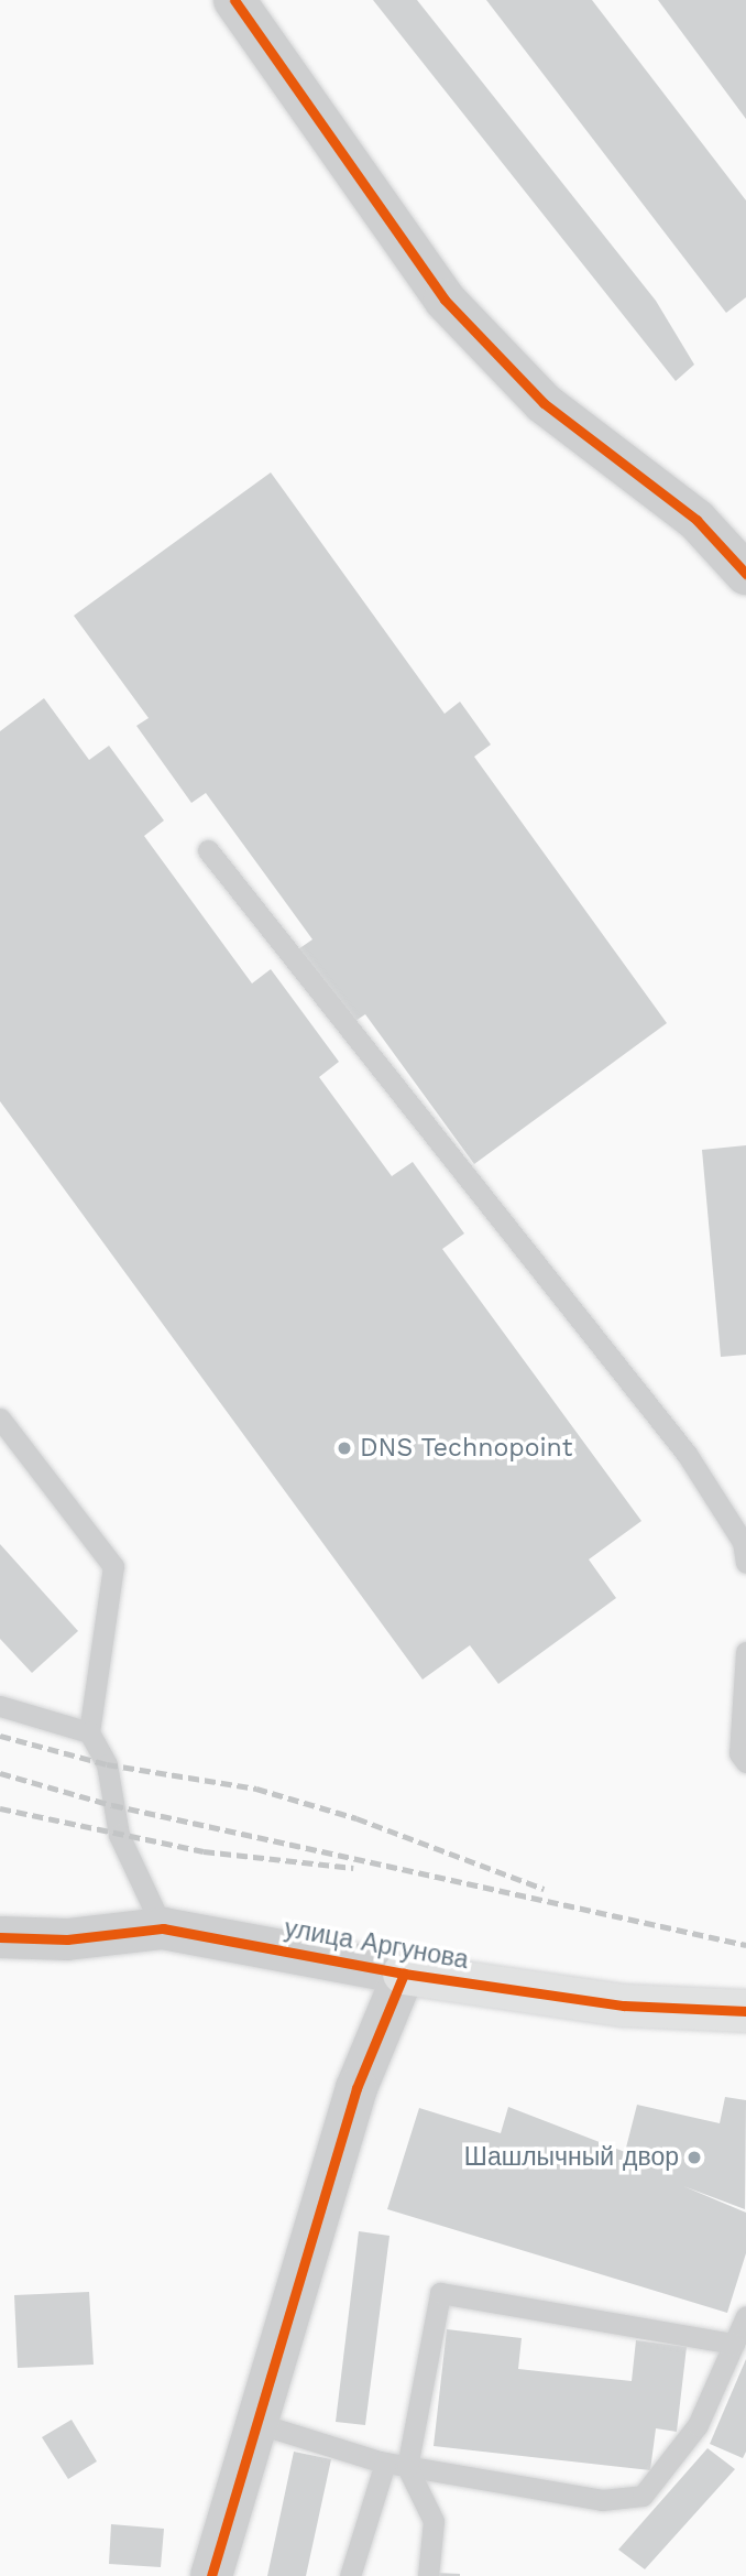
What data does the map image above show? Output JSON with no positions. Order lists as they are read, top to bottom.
{
  "streets": {
    "street": ["улица Аргунова"]
  },
  "places": ["DNS Technopoint", "Шашлычный двор"]
}
